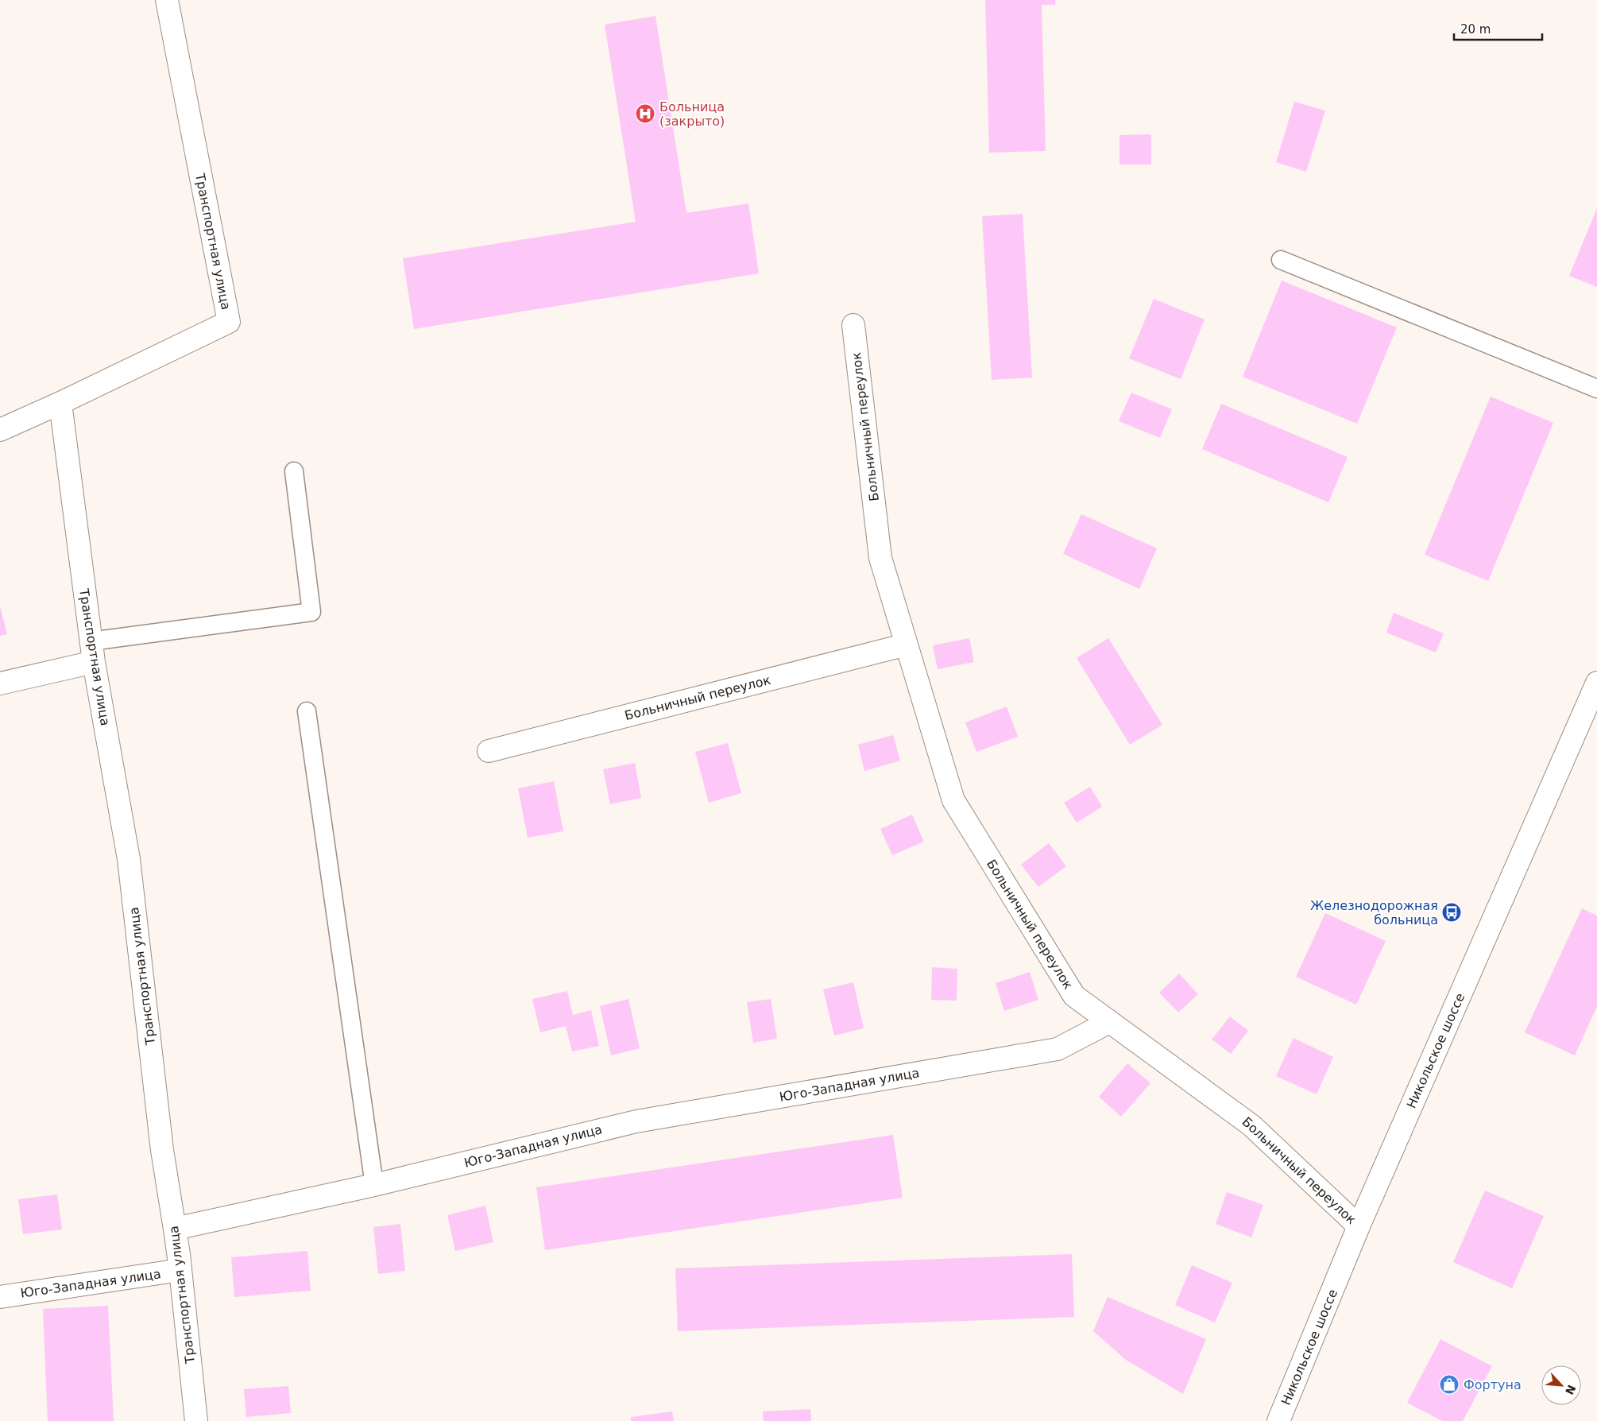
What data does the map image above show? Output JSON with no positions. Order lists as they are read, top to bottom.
{
  "streets": {
    "street": [
      "Транспортная улица",
      "Больничный переулок",
      "Никольское шоссе",
      "Юго-Западная улица"
    ]
  },
  "crossings": [
    ["Транспортная улица", "Юго-Западная улица"],
    ["Больничный переулок", "Никольское шоссе"],
    ["Больничный переулок", "Юго-Западная улица"]
  ],
  "places": {
    "hospital": ["Больница (закрыто)"],
    "bus stop": ["Железнодорожная больница"],
    "shop": ["Фортуна"]
  },
  "scale_bar": "20 m",
  "north": "bottom right"
}
